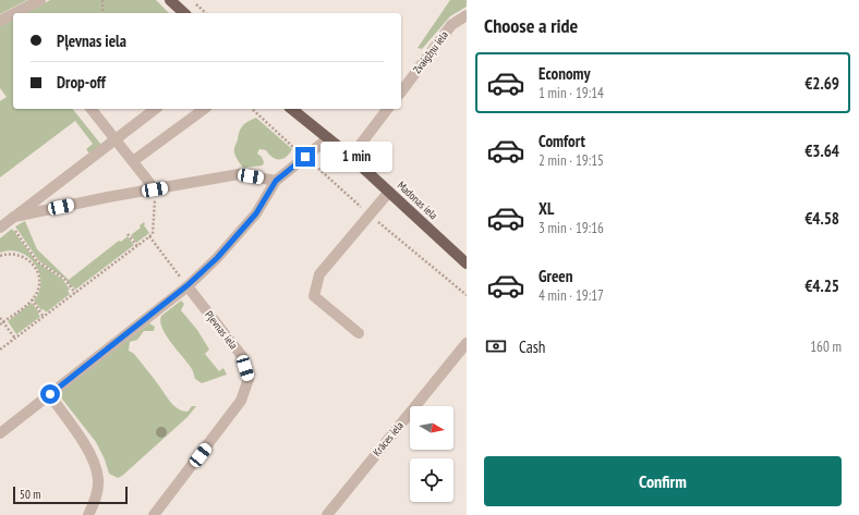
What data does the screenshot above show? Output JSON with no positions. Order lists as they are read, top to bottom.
{
  "streets": {
    "main road": ["Madonas iela"],
    "street": ["Zvaigžņu iela", "Pļevnas iela", "Krāces iela"]
  },
  "scale_bar": "50 m",
  "north": "right",
  "page": {
    "heading": "Choose a ride",
    "banner": ["Pļevnas iela", "Drop-off"],
    "list": [
      {
        "name": "Economy",
        "note": "1 min · 19:14",
        "value": "€2.69"
      },
      {
        "name": "Comfort",
        "note": "2 min · 19:15",
        "value": "€3.64"
      },
      {
        "name": "XL",
        "note": "3 min · 19:16",
        "value": "€4.58"
      },
      {
        "name": "Green",
        "note": "4 min · 19:17",
        "value": "€4.25"
      }
    ],
    "bubble": "1 min",
    "pay": ["Cash", "160 m"],
    "buttons": "Confirm",
    "scale": "50 m"
  }
}
